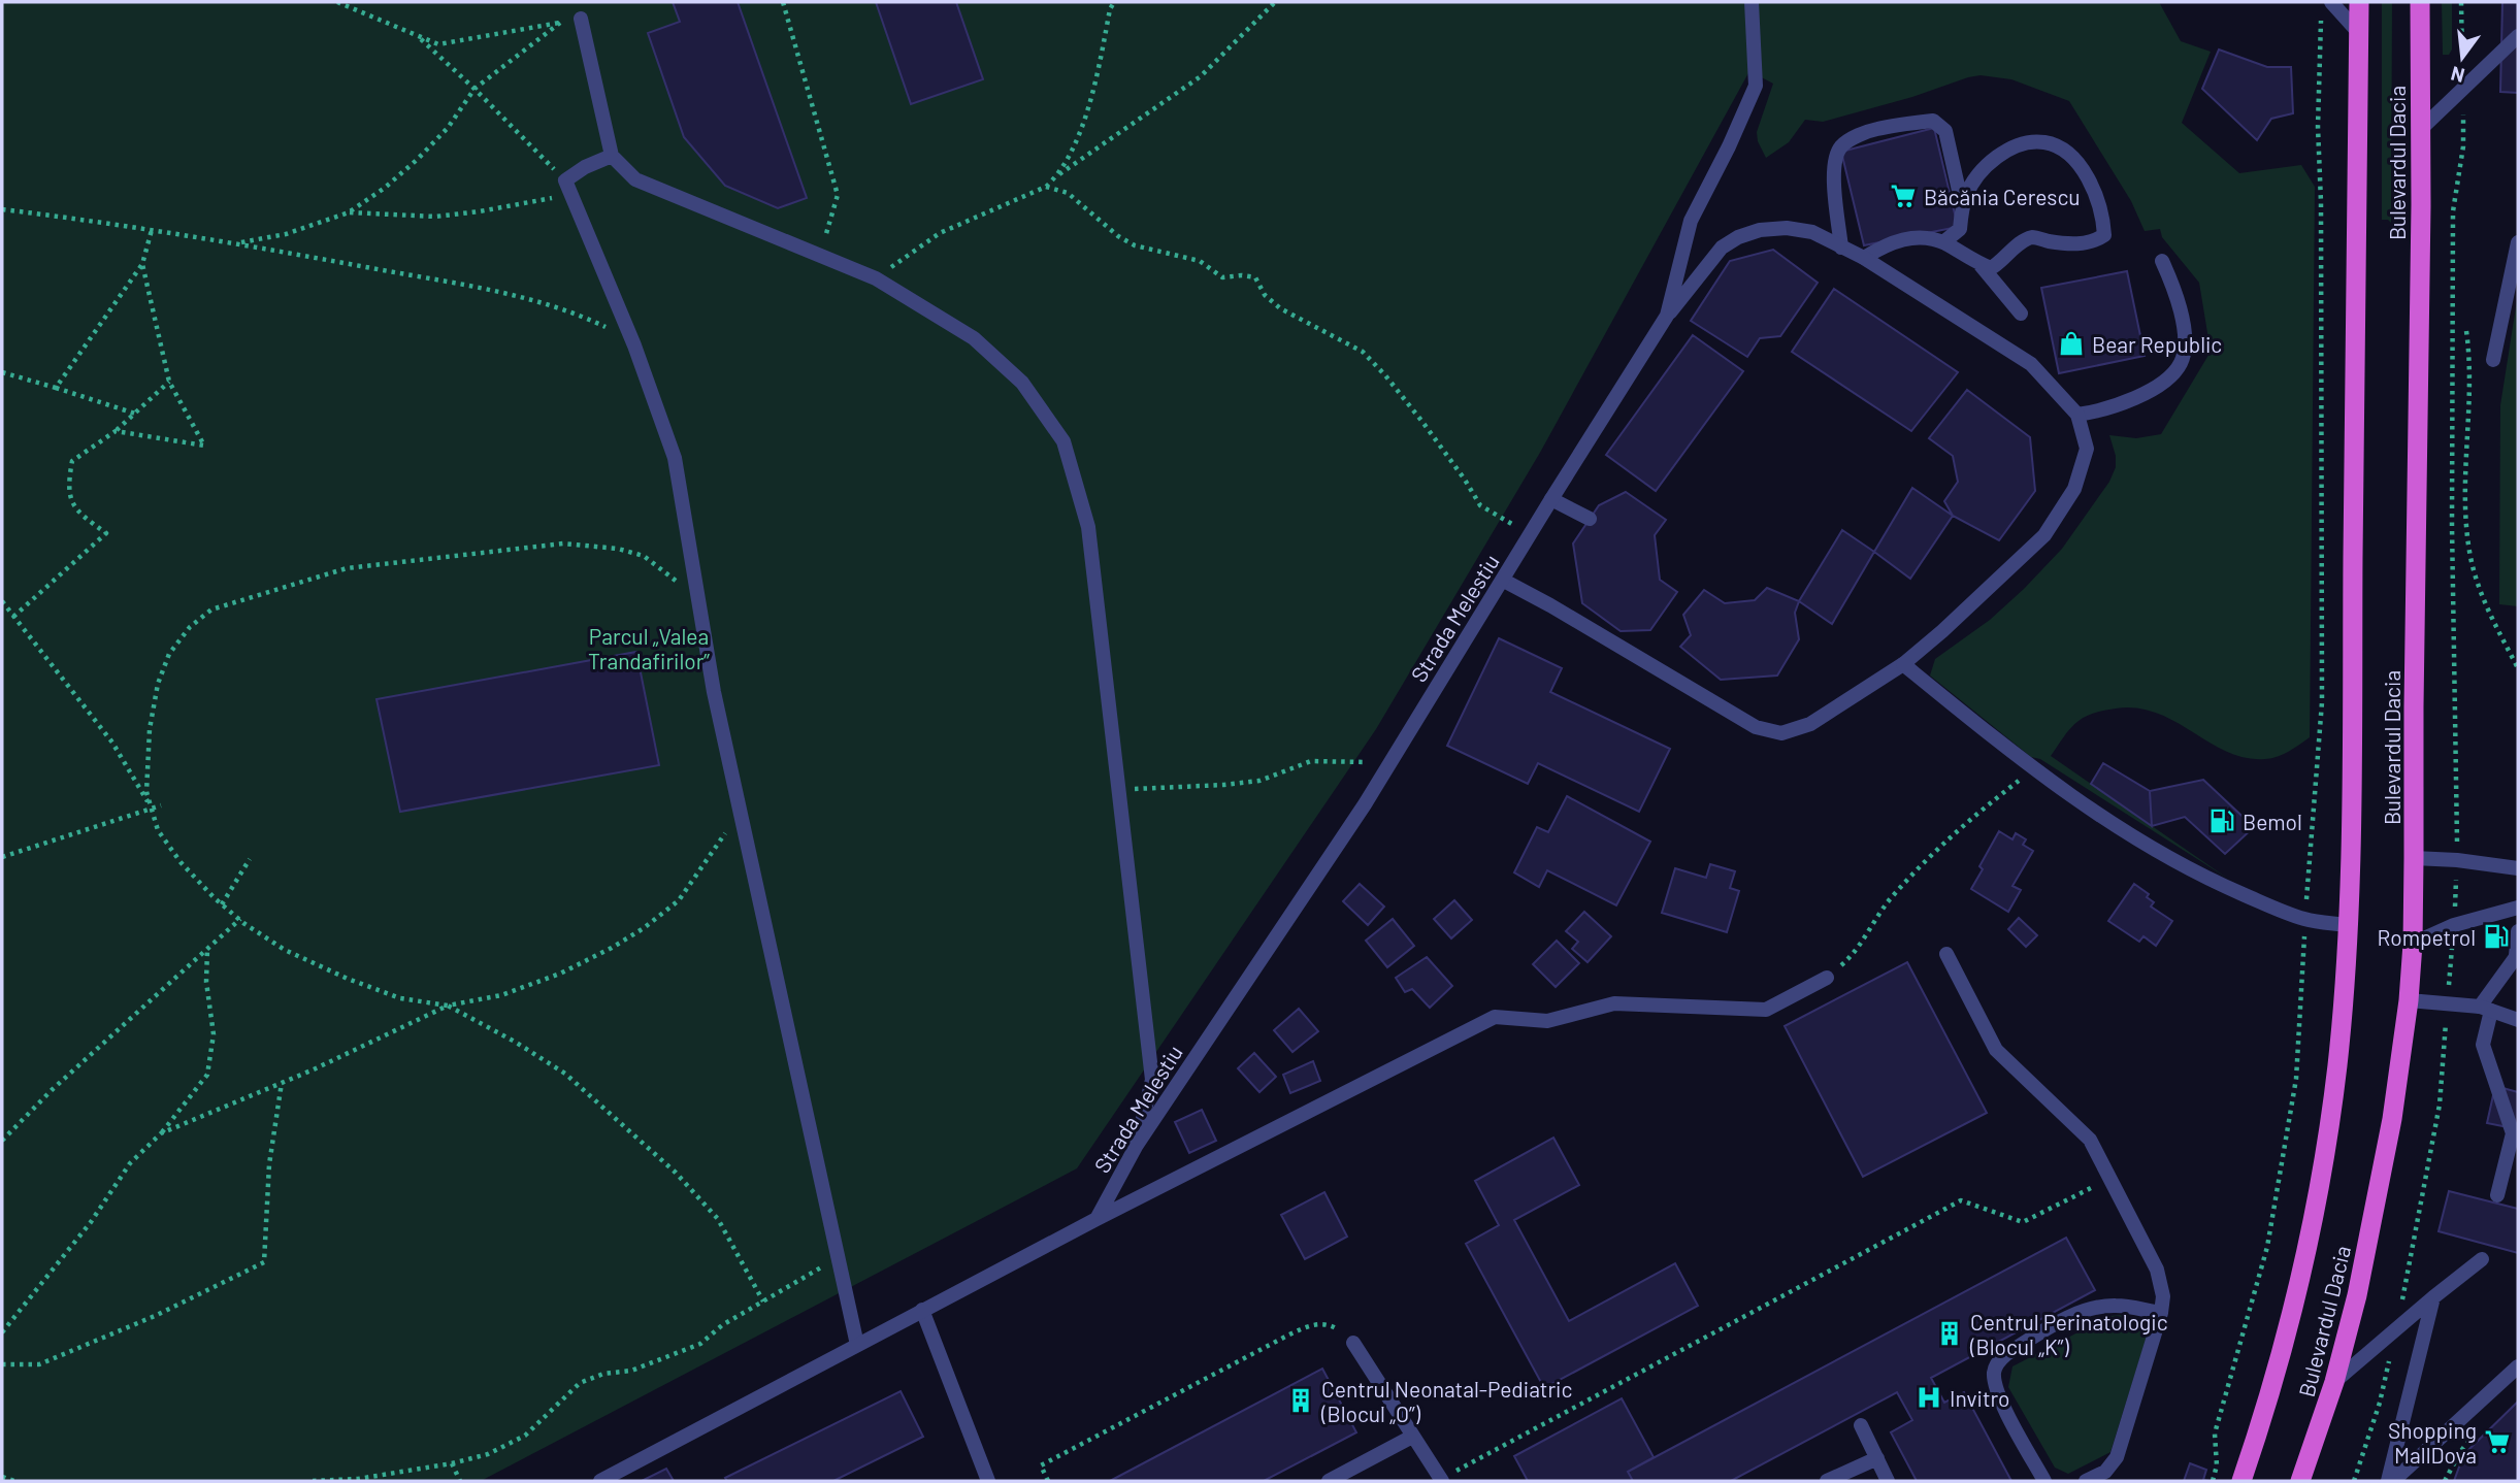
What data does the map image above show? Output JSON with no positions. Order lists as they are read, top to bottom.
{
  "streets": {
    "highway": ["Bulevardul Dacia"],
    "street": ["Strada Melestiu"]
  },
  "parks": ["Parcul „Valea Trandafirilor”"],
  "places": {
    "supermarket": ["Băcănia Cerescu", "Shopping MallDova"],
    "shop": ["Bear Republic"],
    "fuel station": ["Bemol", "Rompetrol"],
    "building": ["Centrul Perinatologic (Blocul „K”)", "Centrul Neonatal-Pediatric (Blocul „O”)"],
    "hospital": ["Invitro"]
  },
  "north": "bottom"
}
